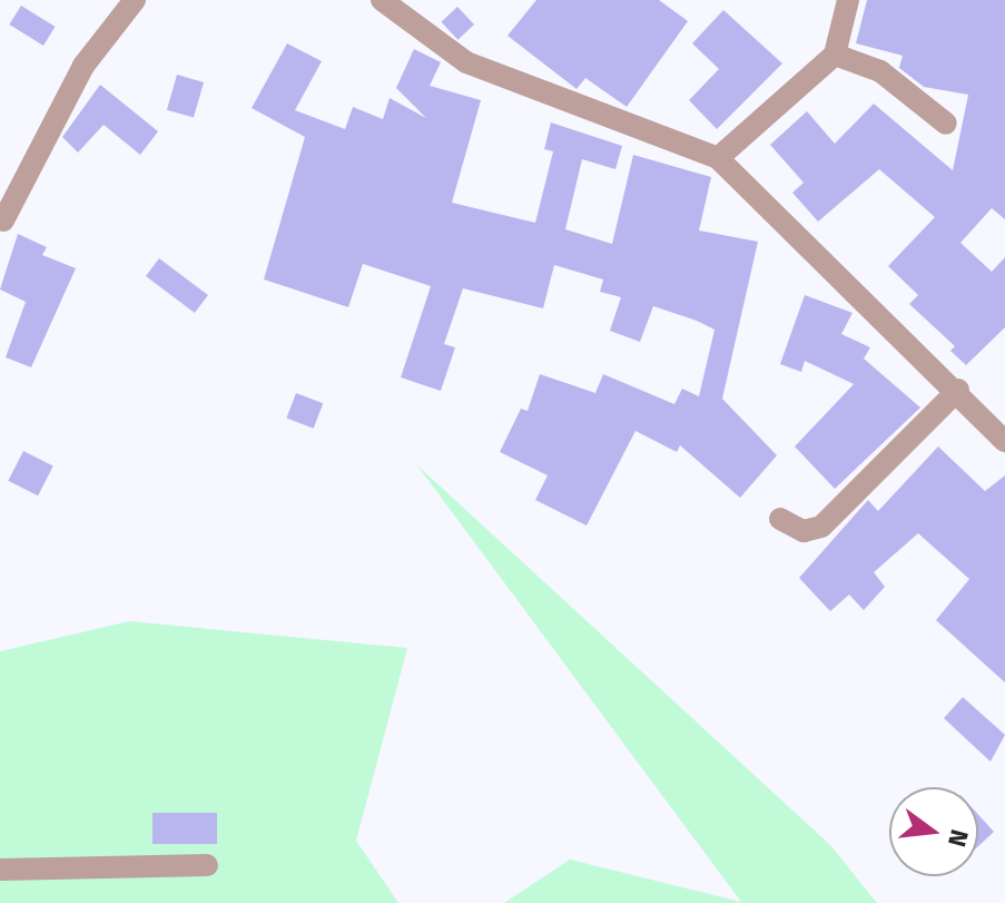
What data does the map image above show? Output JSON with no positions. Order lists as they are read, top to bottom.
{
  "north": "right"
}
